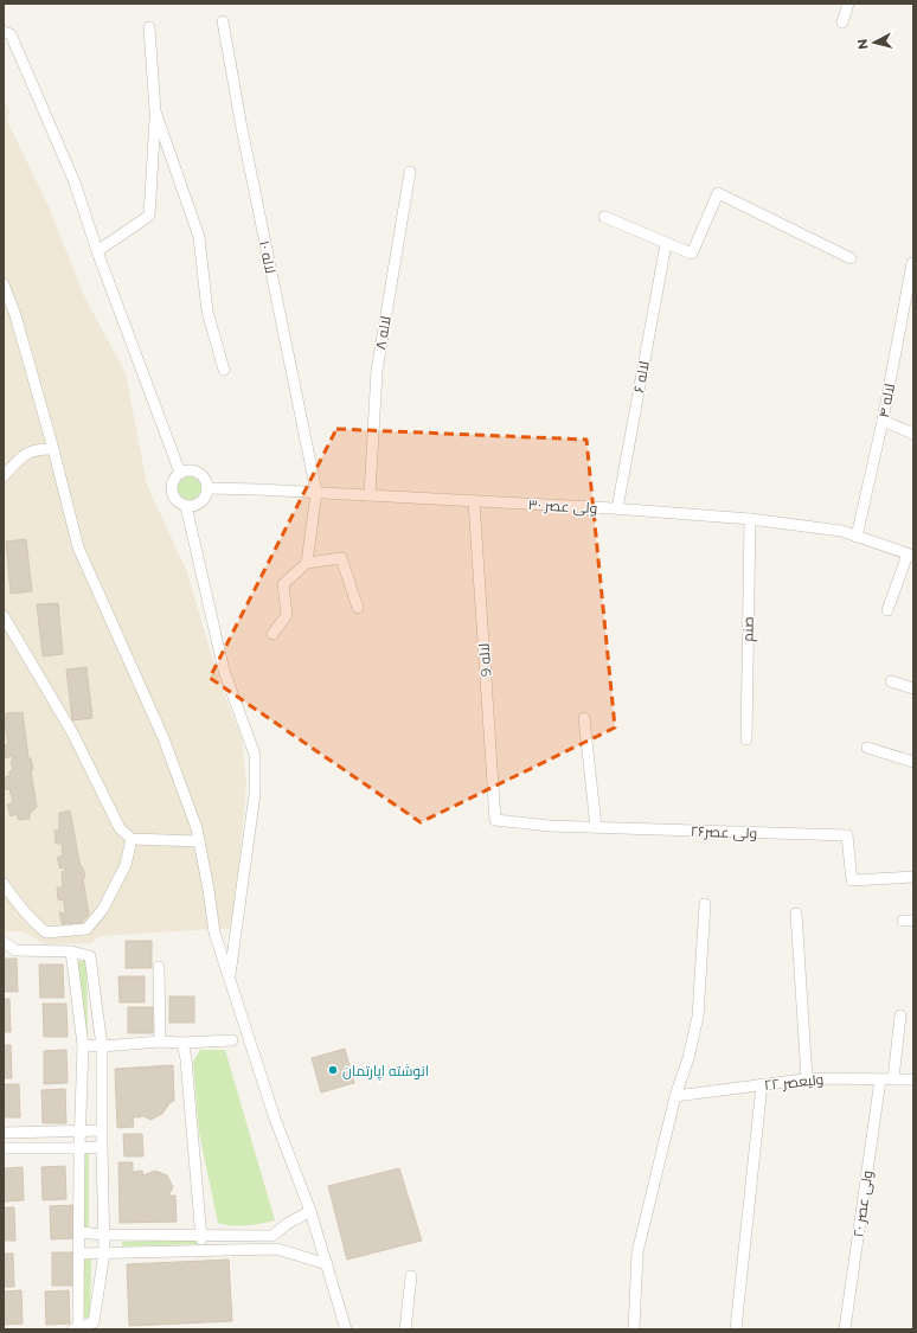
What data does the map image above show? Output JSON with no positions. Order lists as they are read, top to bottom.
{
  "streets": {
    "street": [
      "لاله ۱۰",
      "لاله ۸",
      "لاله ۶",
      "لاله ۴",
      "ولی عصر ۳۰",
      "صنم",
      "لاله 9",
      "ولی عصر۲۶",
      "ولیعصر ۲۲",
      "ولی عصر ۲۰"
    ]
  },
  "crossings": [
    ["لاله ۱۰", "ولی عصر ۳۰"],
    ["لاله ۸", "ولی عصر ۳۰"],
    ["لاله ۶", "ولی عصر ۳۰"],
    ["لاله ۴", "ولی عصر ۳۰"],
    ["ولی عصر ۳۰", "صنم"],
    ["ولی عصر ۳۰", "لاله 9"],
    ["لاله 9", "ولی عصر۲۶"],
    ["ولیعصر ۲۲", "ولی عصر ۲۰"]
  ],
  "places": ["انوشته اپارتمان"],
  "north": "left"
}
